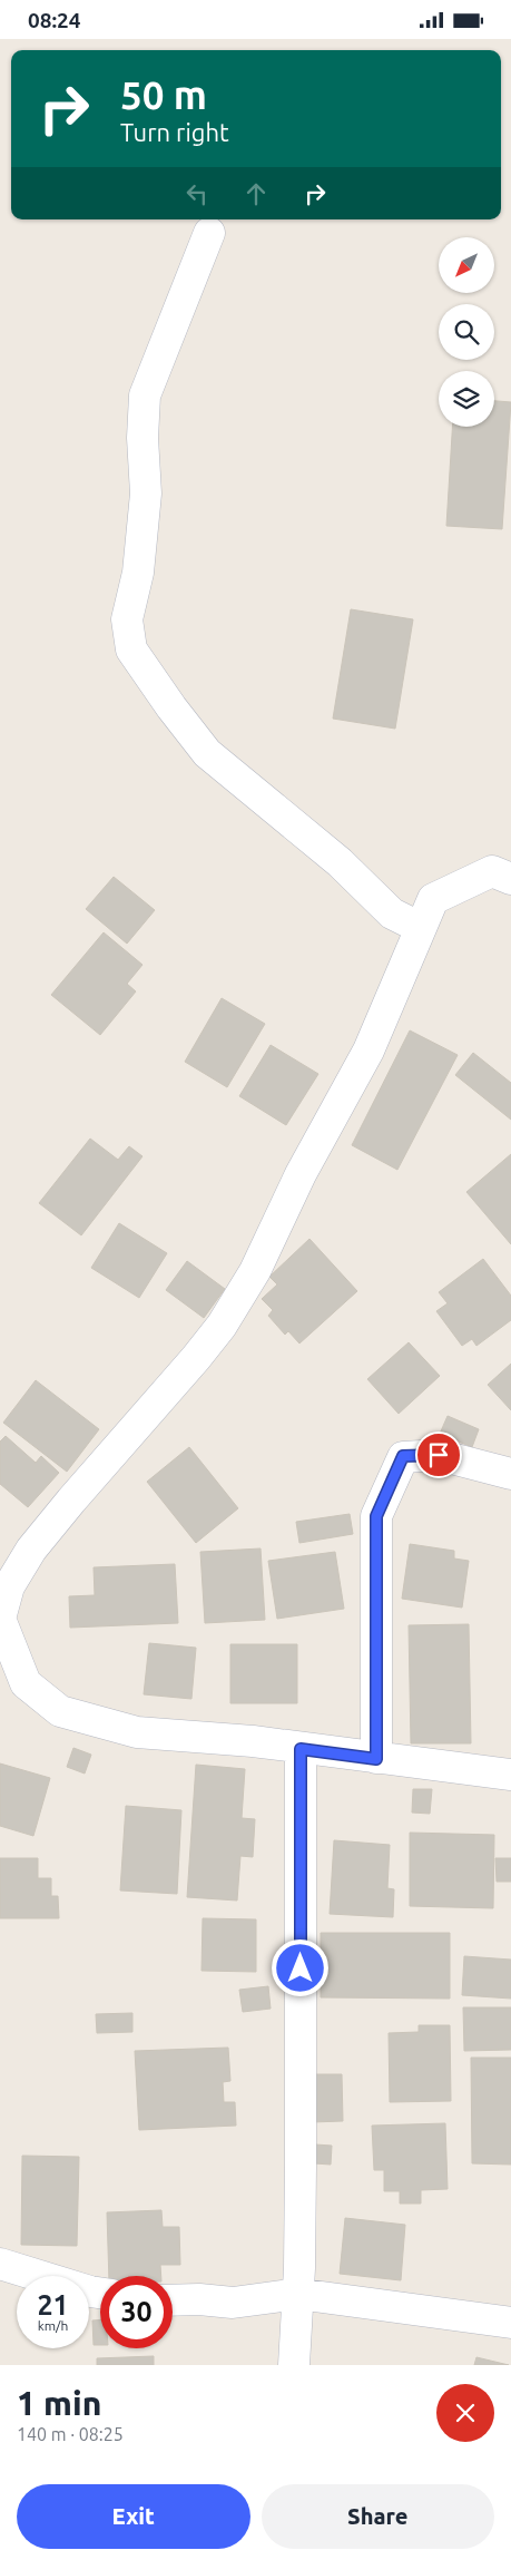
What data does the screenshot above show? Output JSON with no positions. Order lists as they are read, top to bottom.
{
  "north": "bottom left",
  "page": {
    "status": "08:24",
    "turn": ["50 m", "Turn right"],
    "speed": "21 km/h",
    "limit": "30",
    "heading": ["1 min", "140 m · 08:25"],
    "buttons": ["Exit", "Share"]
  }
}
